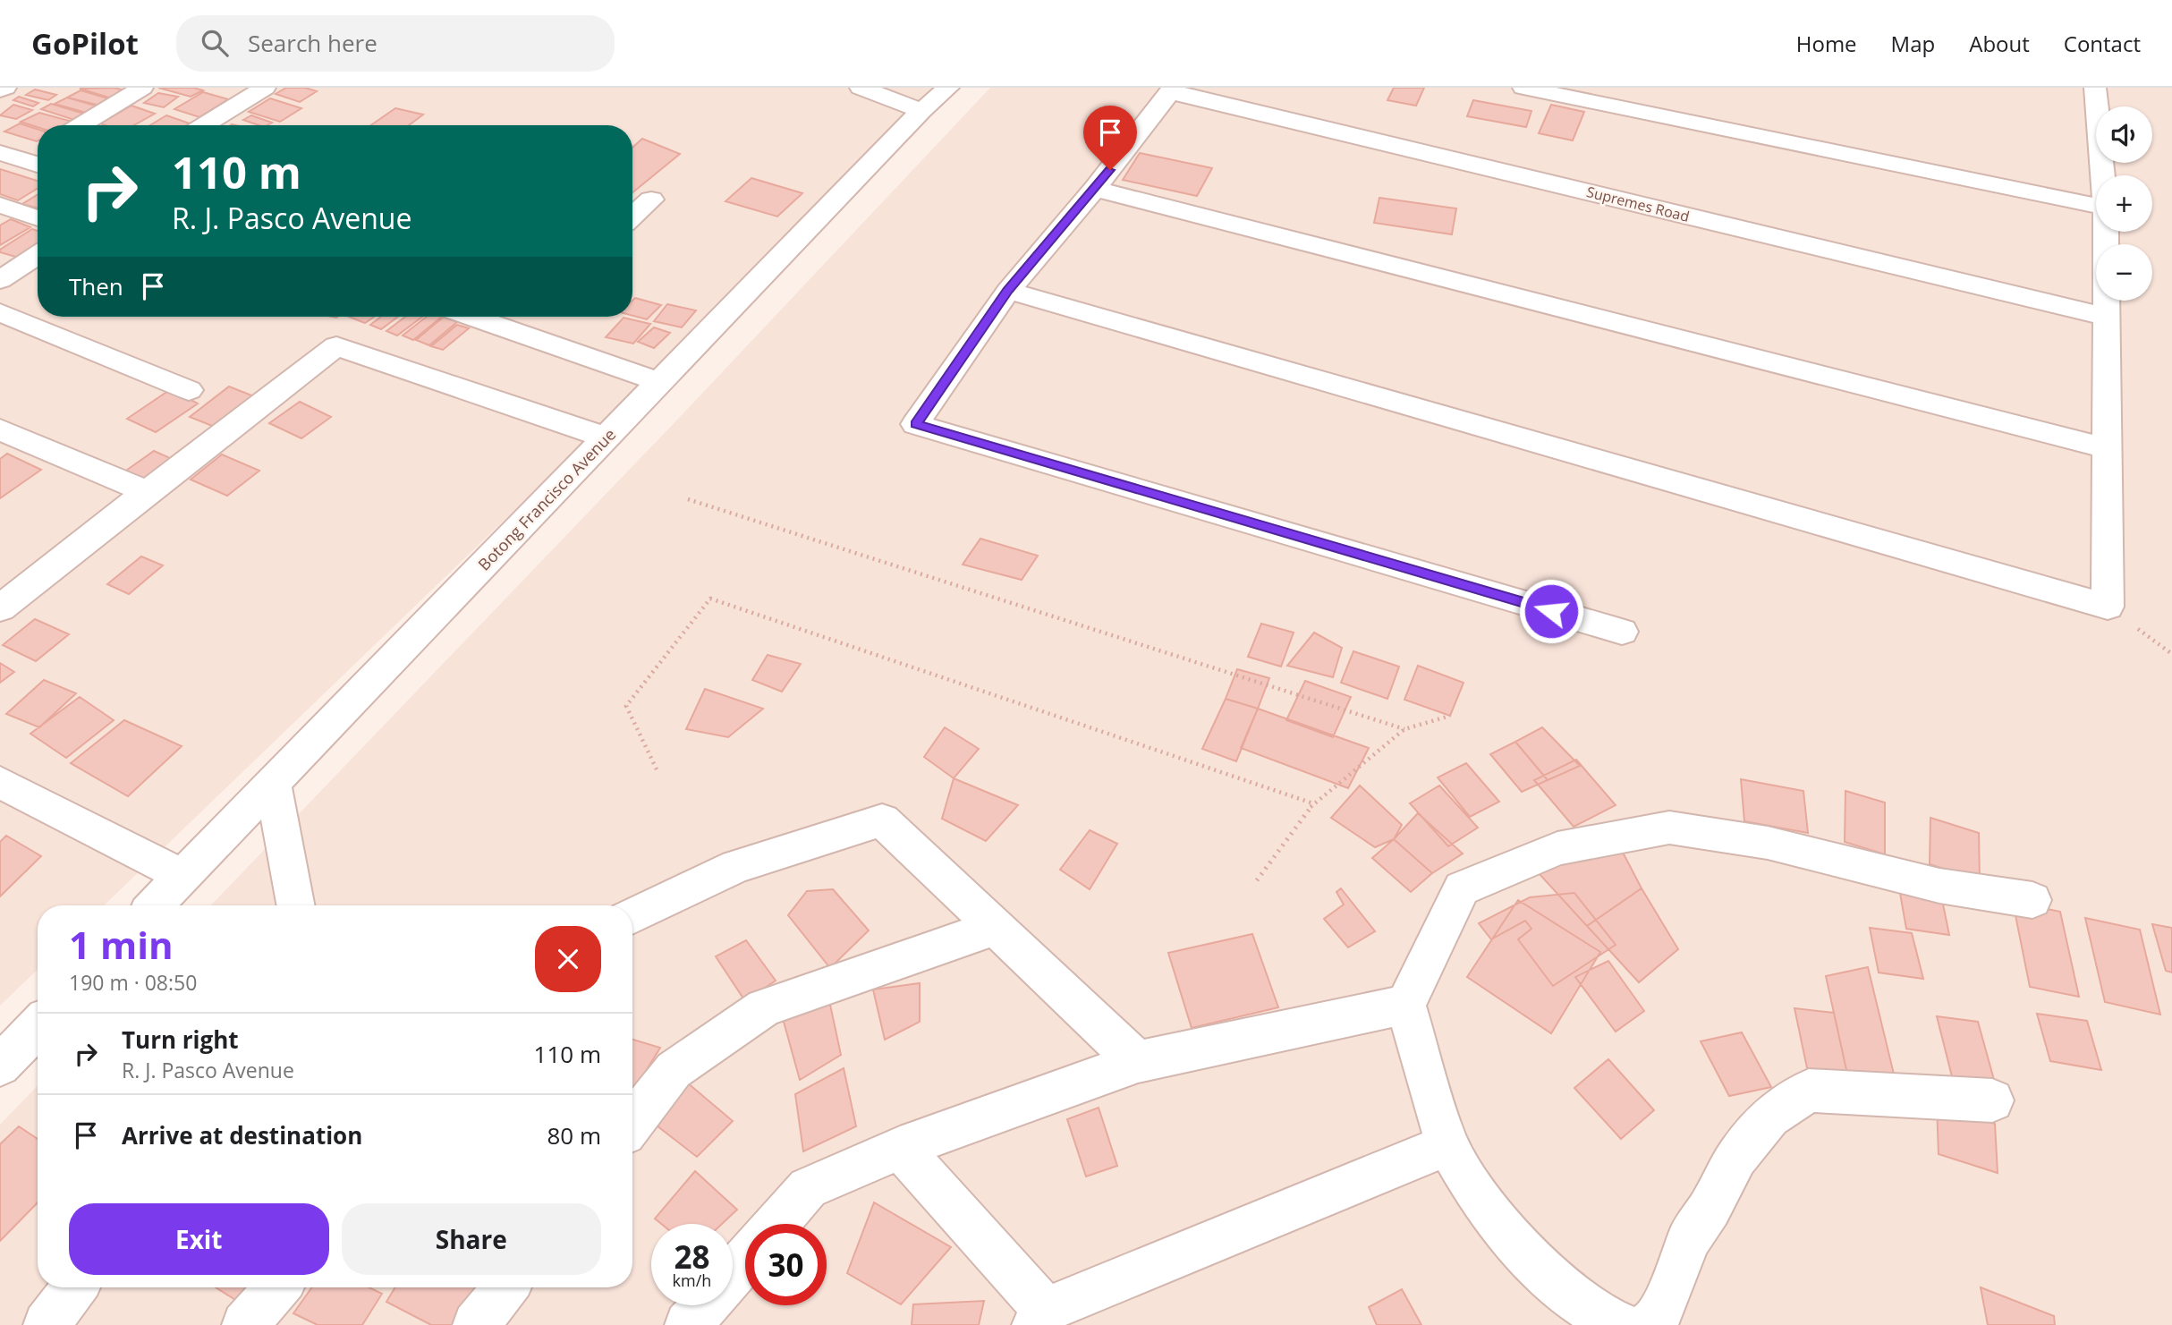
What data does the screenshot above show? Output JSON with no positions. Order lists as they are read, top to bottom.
{
  "streets": {
    "street": ["Supremes Road", "Botong Francisco Avenue"]
  },
  "page": {
    "header": "GoPilot",
    "search": "Search here",
    "nav": [
      "Home",
      "Map",
      "About",
      "Contact"
    ],
    "map_buttons": ["+", "−"],
    "turn": ["110 m", "R. J. Pasco Avenue"],
    "then": "Then",
    "heading": ["1 min", "190 m · 08:50"],
    "list": [
      {
        "name": "Turn right",
        "note": "R. J. Pasco Avenue",
        "value": "110 m"
      },
      {
        "name": "Arrive at destination",
        "value": "80 m"
      }
    ],
    "buttons": ["Exit", "Share"],
    "speed": "28 km/h",
    "limit": "30"
  }
}
